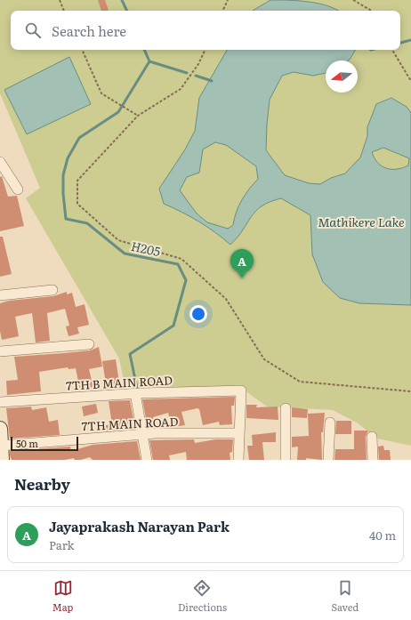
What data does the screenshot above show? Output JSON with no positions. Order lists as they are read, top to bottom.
{
  "streets": {
    "street": ["7TH B MAIN ROAD", "7TH MAIN ROAD"]
  },
  "crossings": [
    ["7TH B MAIN ROAD", "7TH MAIN ROAD"]
  ],
  "water": ["Mathikere Lake", "H205"],
  "scale_bar": "50 m",
  "north": "left",
  "page": {
    "search": "Search here",
    "pins": "A",
    "scale": "50 m",
    "heading": "Nearby",
    "list": [
      {
        "mark": "A",
        "name": "Jayaprakash Narayan Park",
        "note": "Park",
        "value": "40 m"
      }
    ],
    "nav": ["Map", "Directions", "Saved"]
  }
}
